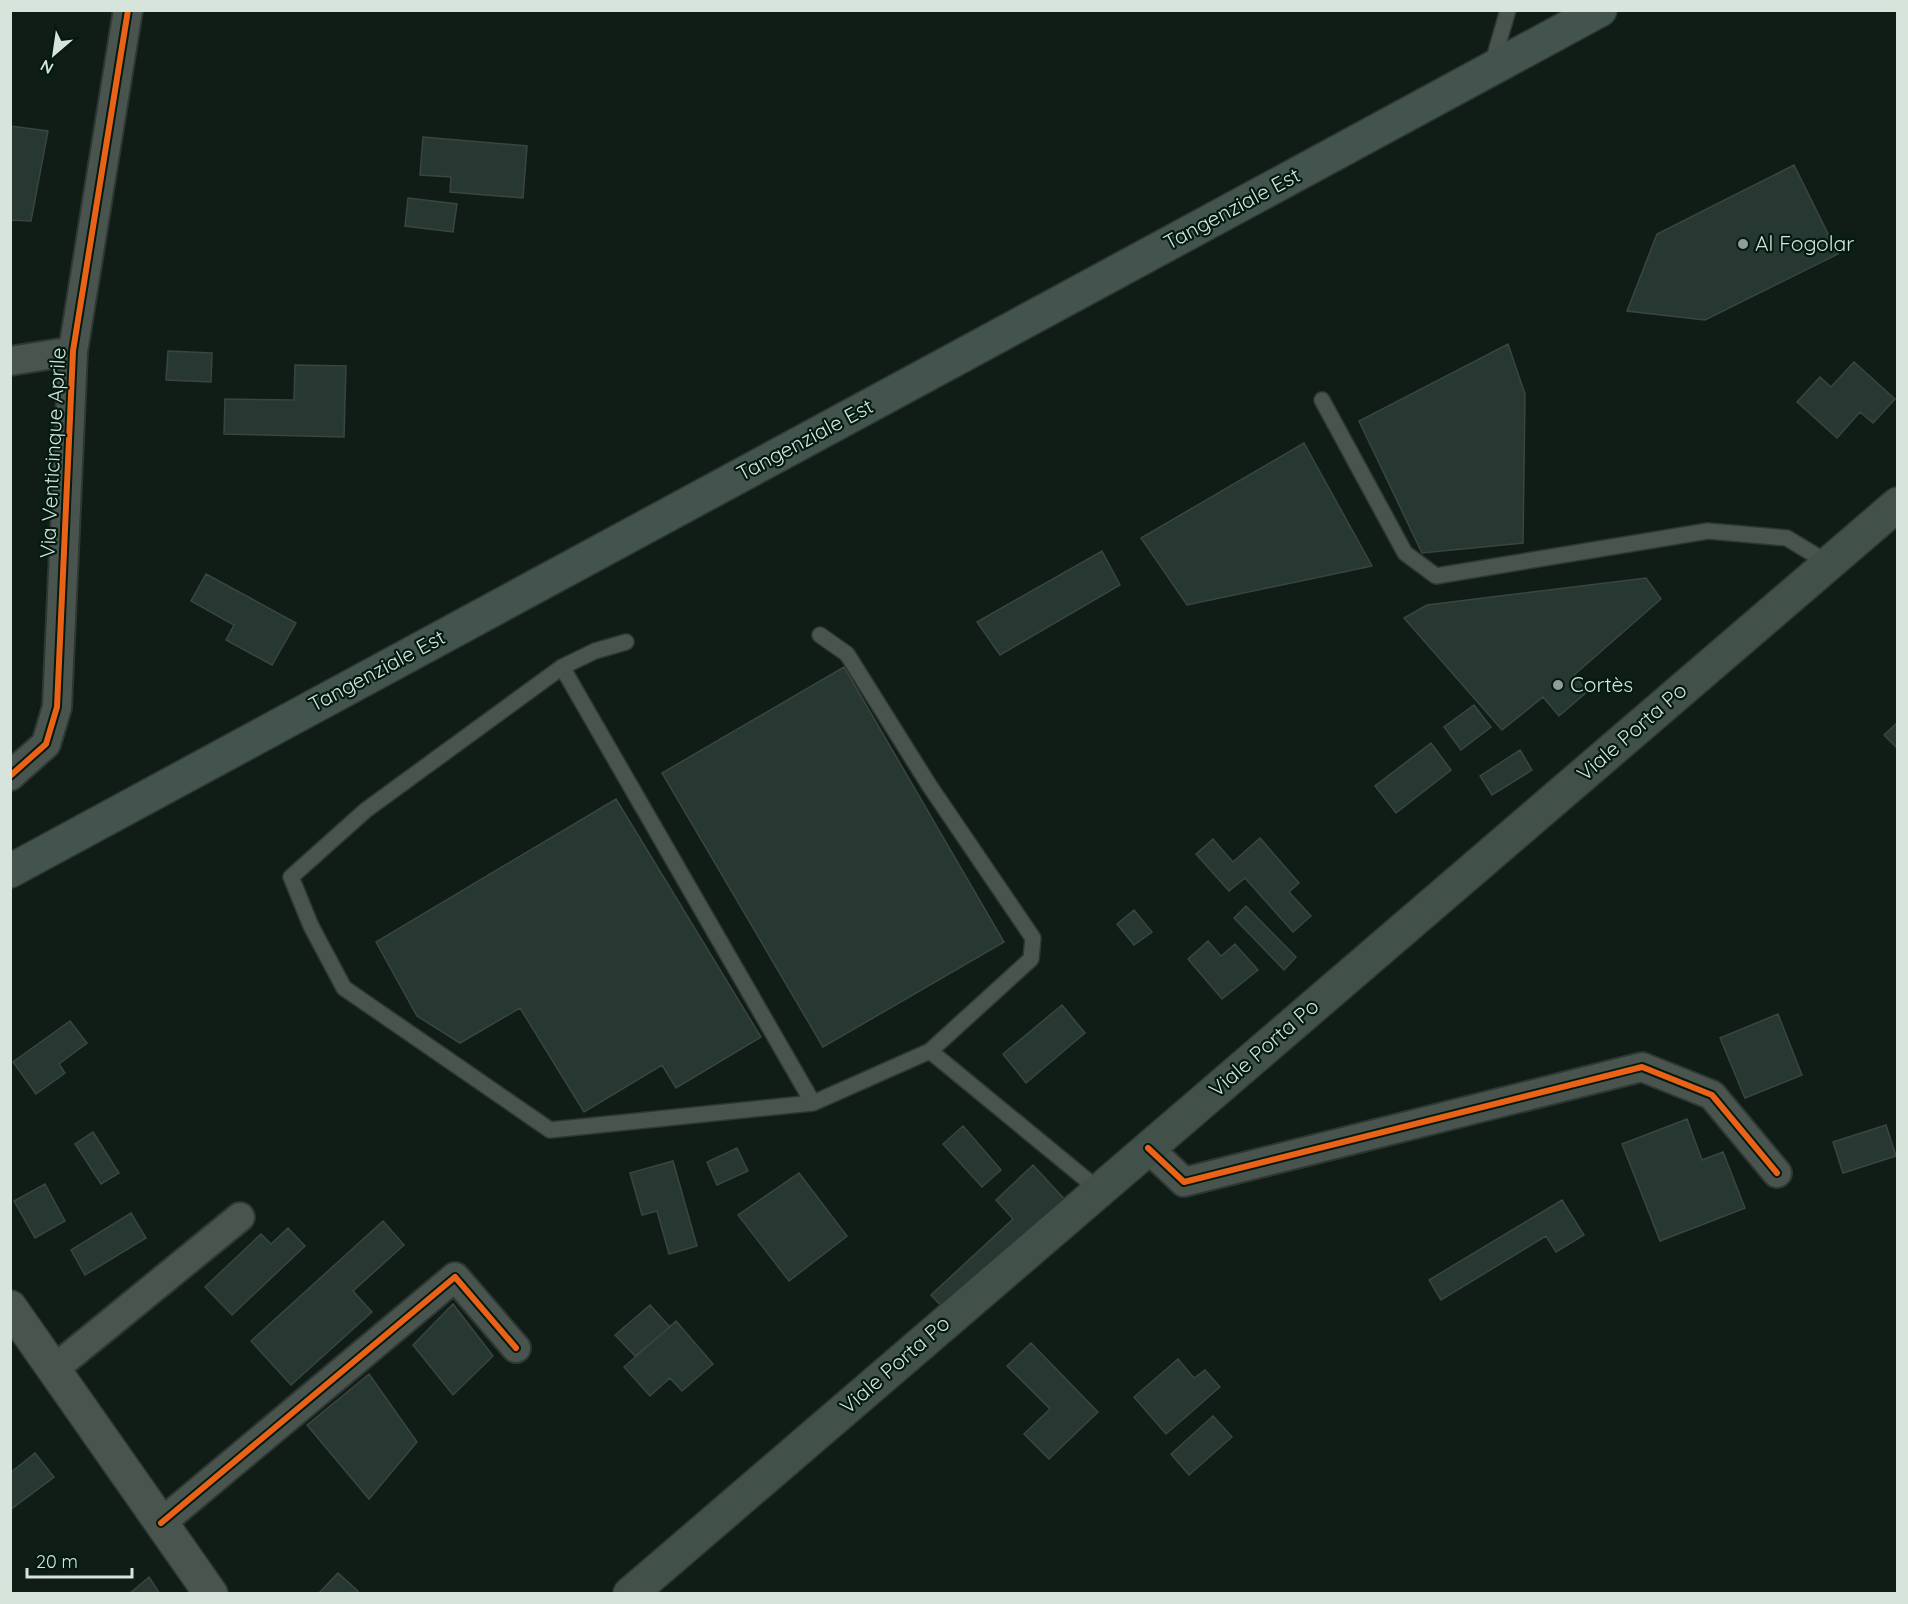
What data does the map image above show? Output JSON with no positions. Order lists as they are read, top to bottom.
{
  "streets": {
    "main road": ["Tangenziale Est", "Viale Porta Po"],
    "street": ["Via Venticinque Aprile"]
  },
  "places": ["Al Fogolar", "Cortès"],
  "scale_bar": "20 m",
  "north": "bottom left"
}
